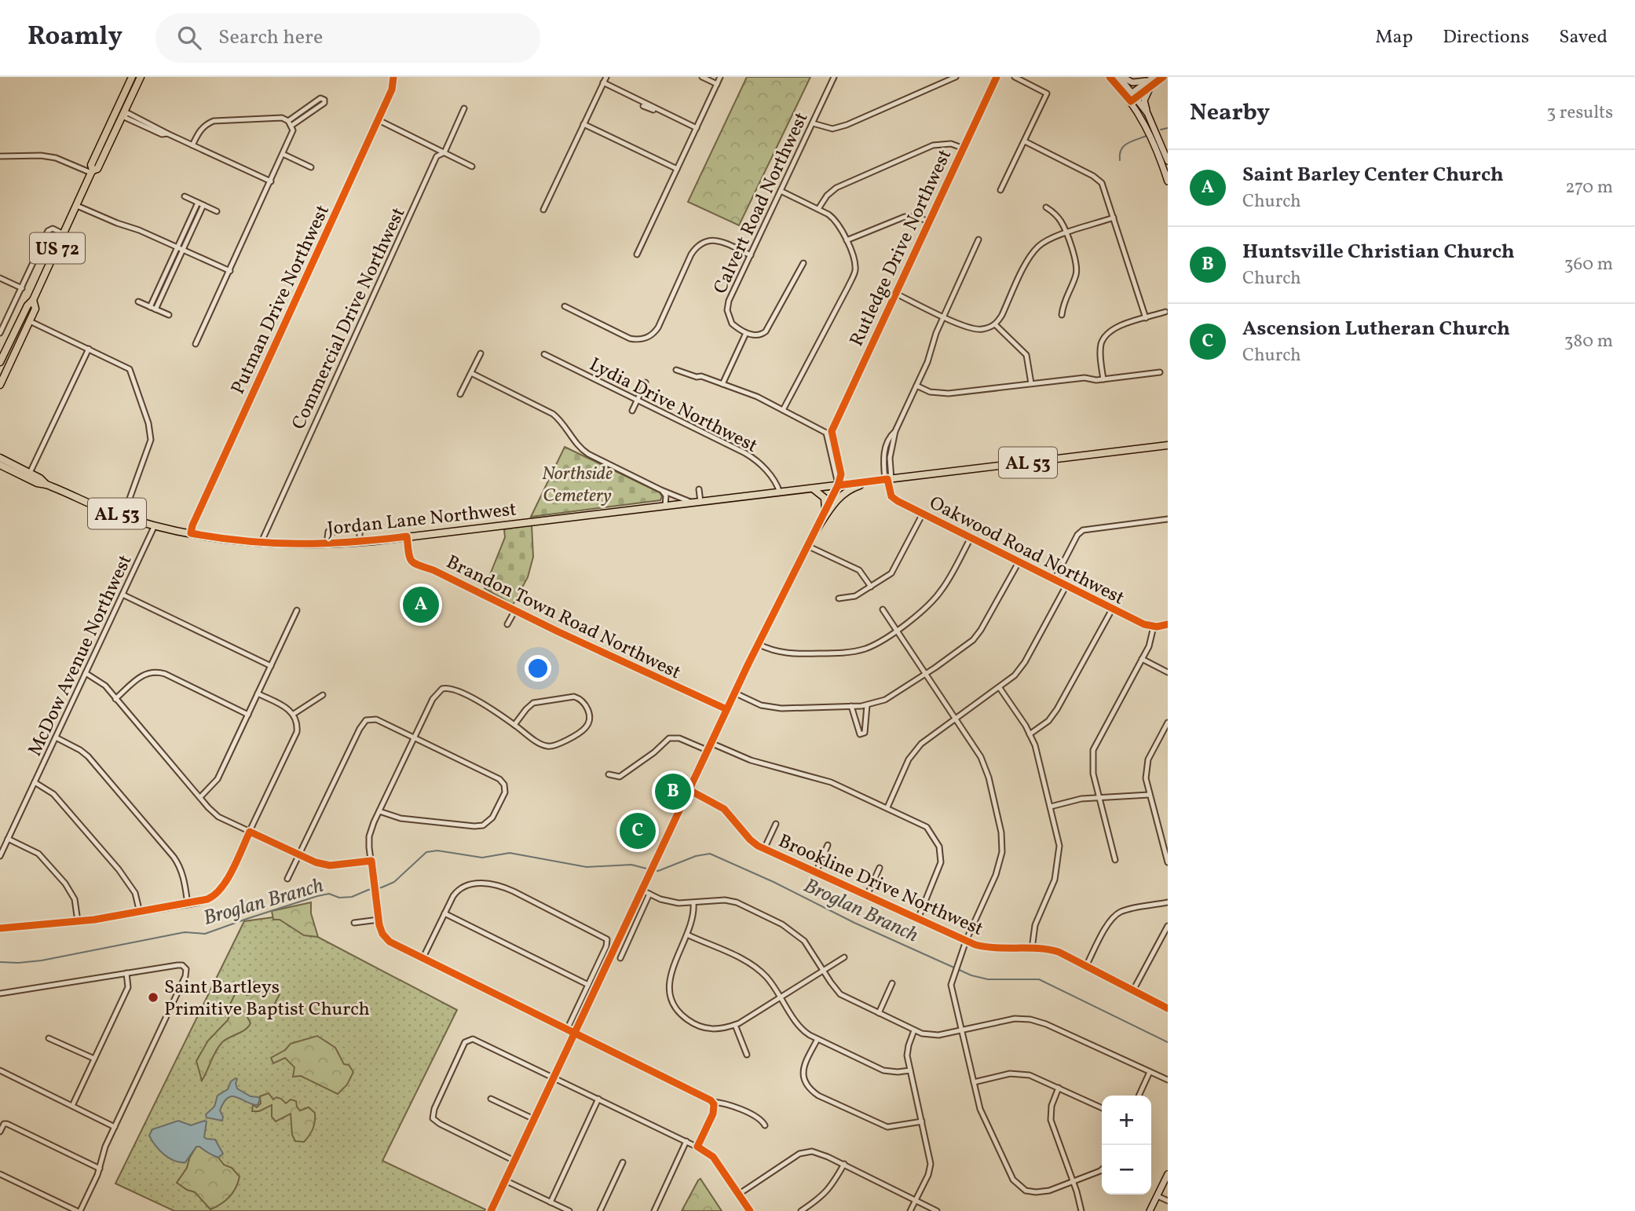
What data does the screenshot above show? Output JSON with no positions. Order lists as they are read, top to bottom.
{
  "streets": {
    "main road": ["US 72", "AL 53", "Jordan Lane Northwest"],
    "street": [
      "Calvert Road Northwest",
      "Rutledge Drive Northwest",
      "Putman Drive Northwest",
      "Commercial Drive Northwest",
      "Lydia Drive Northwest",
      "Oakwood Road Northwest",
      "Brandon Town Road Northwest",
      "McDow Avenue Northwest",
      "Brookline Drive Northwest"
    ]
  },
  "crossings": [
    ["Putman Drive Northwest", "Jordan Lane Northwest"],
    ["Commercial Drive Northwest", "Jordan Lane Northwest"],
    ["Lydia Drive Northwest", "Jordan Lane Northwest"],
    ["Jordan Lane Northwest", "Oakwood Road Northwest"],
    ["Jordan Lane Northwest", "Brandon Town Road Northwest"],
    ["Jordan Lane Northwest", "McDow Avenue Northwest"]
  ],
  "water": ["Broglan Branch"],
  "parks": ["Northside Cemetery"],
  "places": ["Saint Bartleys Primitive Baptist Church"],
  "page": {
    "header": "Roamly",
    "search": "Search here",
    "nav": ["Map", "Directions", "Saved"],
    "heading": ["Nearby", "3 results"],
    "list": [
      {
        "mark": "A",
        "name": "Saint Barley Center Church",
        "note": "Church",
        "value": "270 m"
      },
      {
        "mark": "B",
        "name": "Huntsville Christian Church",
        "note": "Church",
        "value": "360 m"
      },
      {
        "mark": "C",
        "name": "Ascension Lutheran Church",
        "note": "Church",
        "value": "380 m"
      }
    ],
    "pins": ["A", "B", "C"],
    "map_buttons": ["+", "−"]
  }
}
